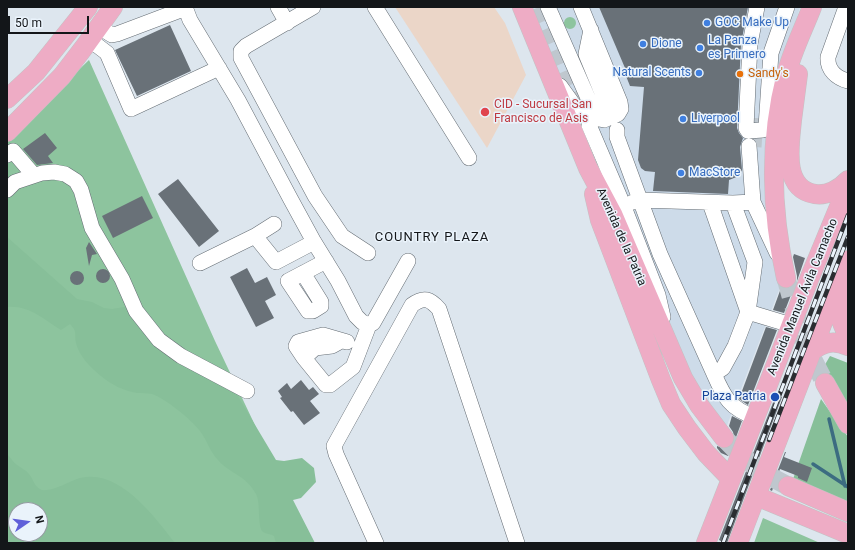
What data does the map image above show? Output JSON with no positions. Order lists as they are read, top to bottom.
{
  "streets": {
    "main road": ["Avenida de la Patria", "Avenida Manuel Ávila Camacho"]
  },
  "districts": ["COUNTRY PLAZA"],
  "places": [
    "GOC Make Up",
    "Dione",
    "La Panza es Primero",
    "Natural Scents",
    "Sandy's",
    "CID - Sucursal San Francisco de Asis",
    "Liverpool",
    "MacStore",
    "Plaza Patria"
  ],
  "scale_bar": "50 m",
  "north": "right"
}
